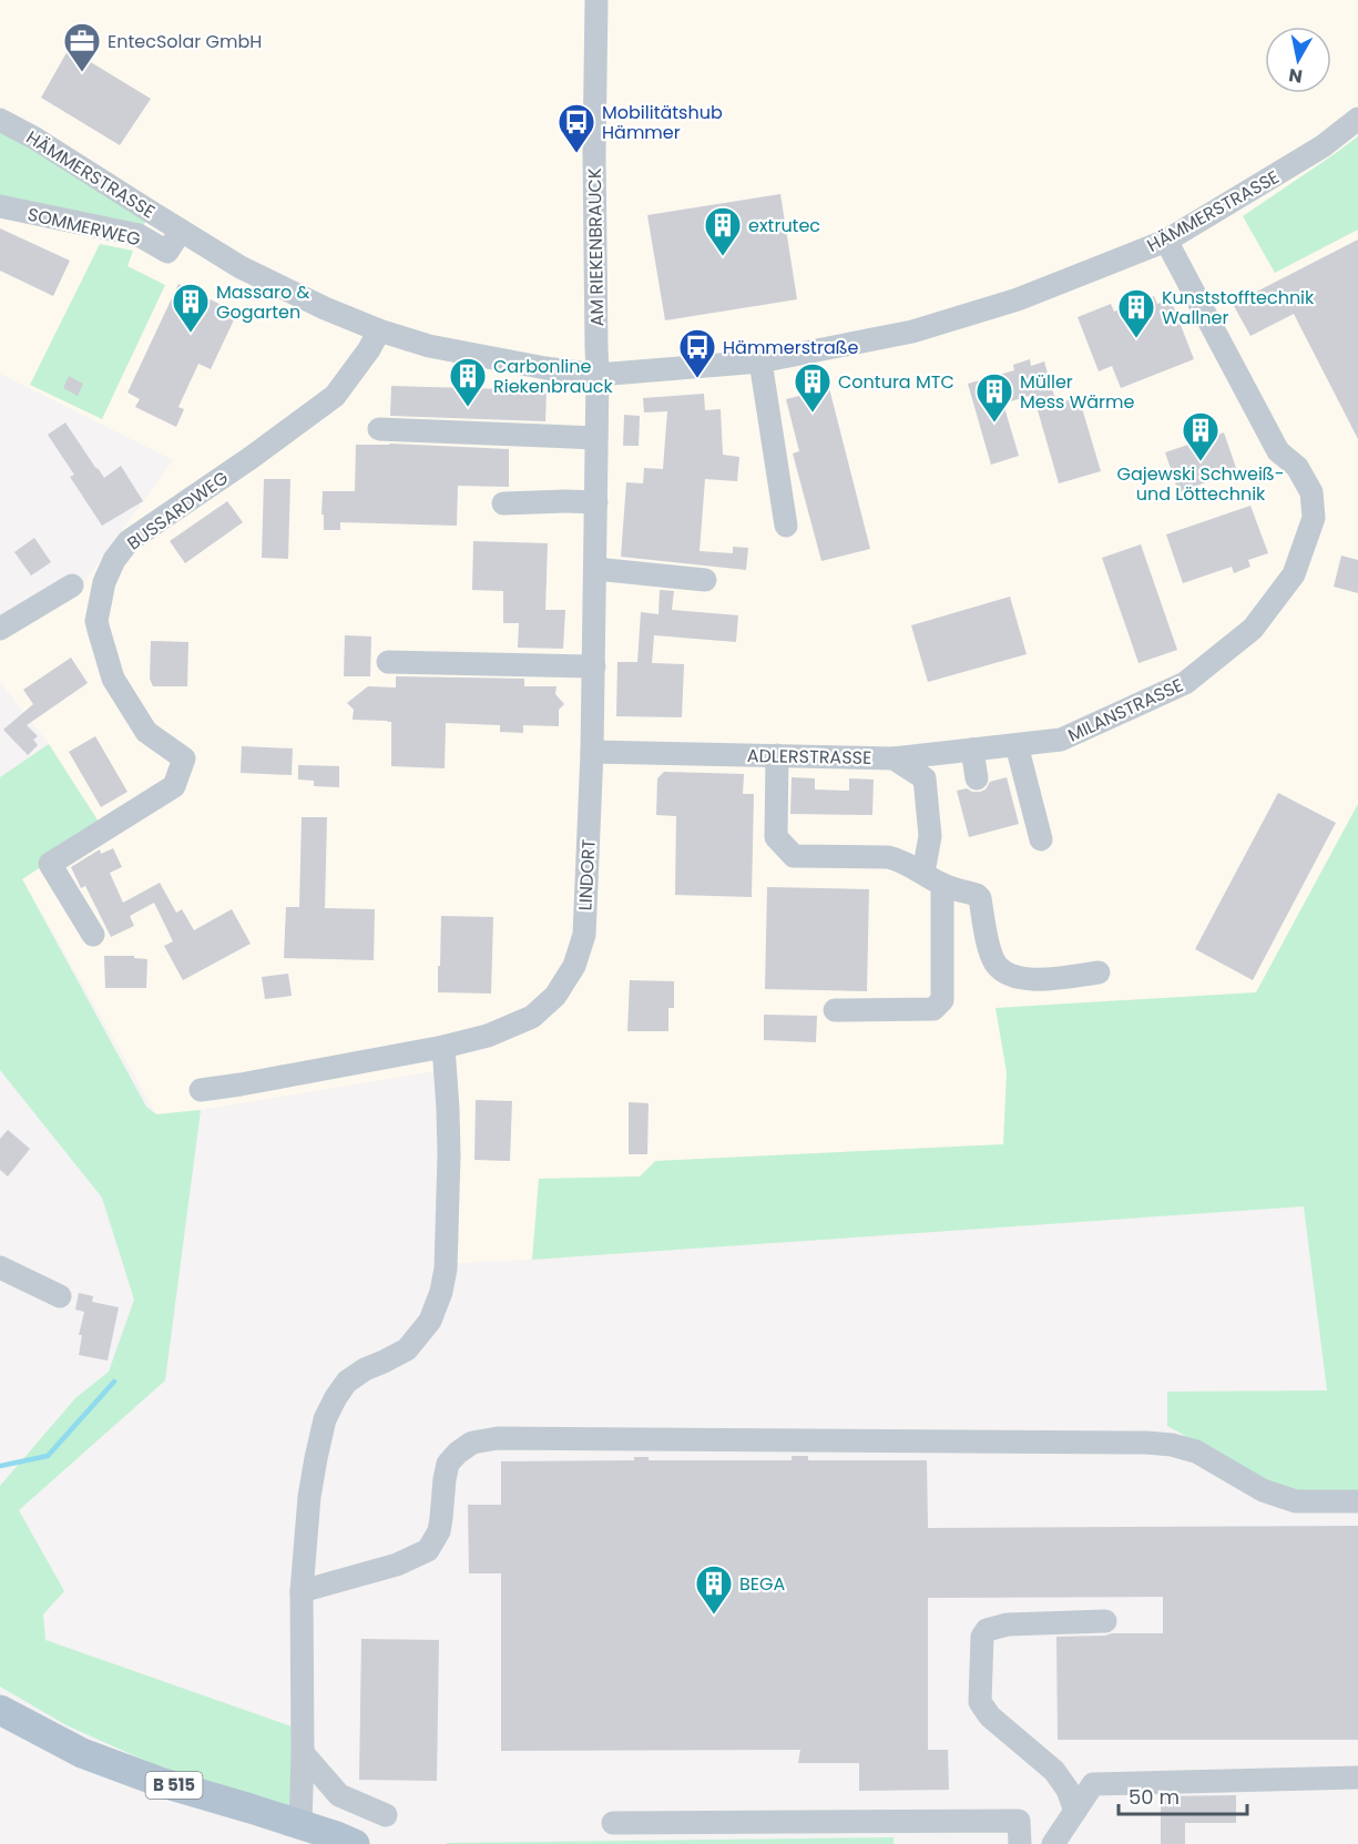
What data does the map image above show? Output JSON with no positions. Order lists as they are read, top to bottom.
{
  "streets": {
    "main road": ["B 515"],
    "street": [
      "HÄMMERSTRASSE",
      "SOMMERWEG",
      "AM RIEKENBRAUCK",
      "BUSSARDWEG",
      "MILANSTRASSE",
      "ADLERSTRASSE",
      "LINDORT"
    ]
  },
  "crossings": [
    ["HÄMMERSTRASSE", "SOMMERWEG"],
    ["HÄMMERSTRASSE", "AM RIEKENBRAUCK"],
    ["HÄMMERSTRASSE", "BUSSARDWEG"],
    ["HÄMMERSTRASSE", "MILANSTRASSE"],
    ["HÄMMERSTRASSE", "LINDORT"],
    ["AM RIEKENBRAUCK", "LINDORT"],
    ["MILANSTRASSE", "ADLERSTRASSE"],
    ["ADLERSTRASSE", "LINDORT"]
  ],
  "places": {
    "office": ["EntecSolar GmbH"],
    "bus stop": ["Mobilitätshub Hämmer", "Hämmerstraße"],
    "building": [
      "extrutec",
      "Massaro & Gogarten",
      "Kunststofftechnik Wallner",
      "Carbonline Riekenbrauck",
      "Contura MTC",
      "Müller Mess Wärme",
      "Gajewski Schweiß- und Löttechnik",
      "BEGA"
    ]
  },
  "scale_bar": "50 m",
  "north": "bottom"
}
